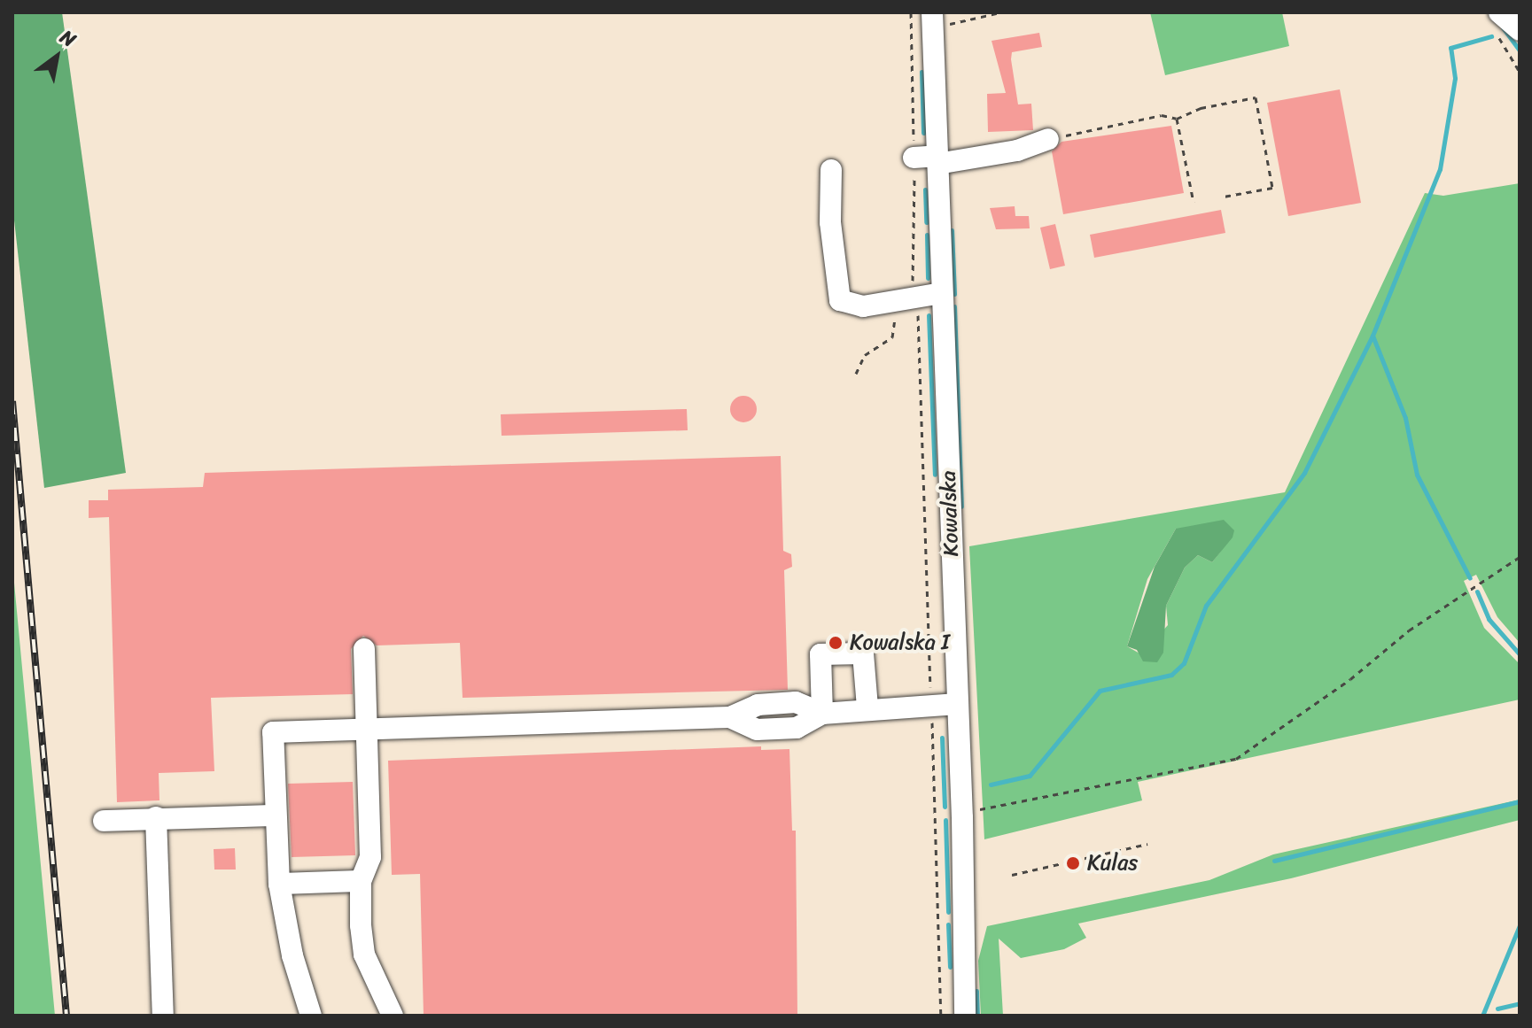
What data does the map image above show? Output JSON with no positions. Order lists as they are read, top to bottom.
{
  "streets": {
    "street": ["Kowalska"]
  },
  "places": ["Kowalska I", "Kulas"],
  "north": "top right"
}
